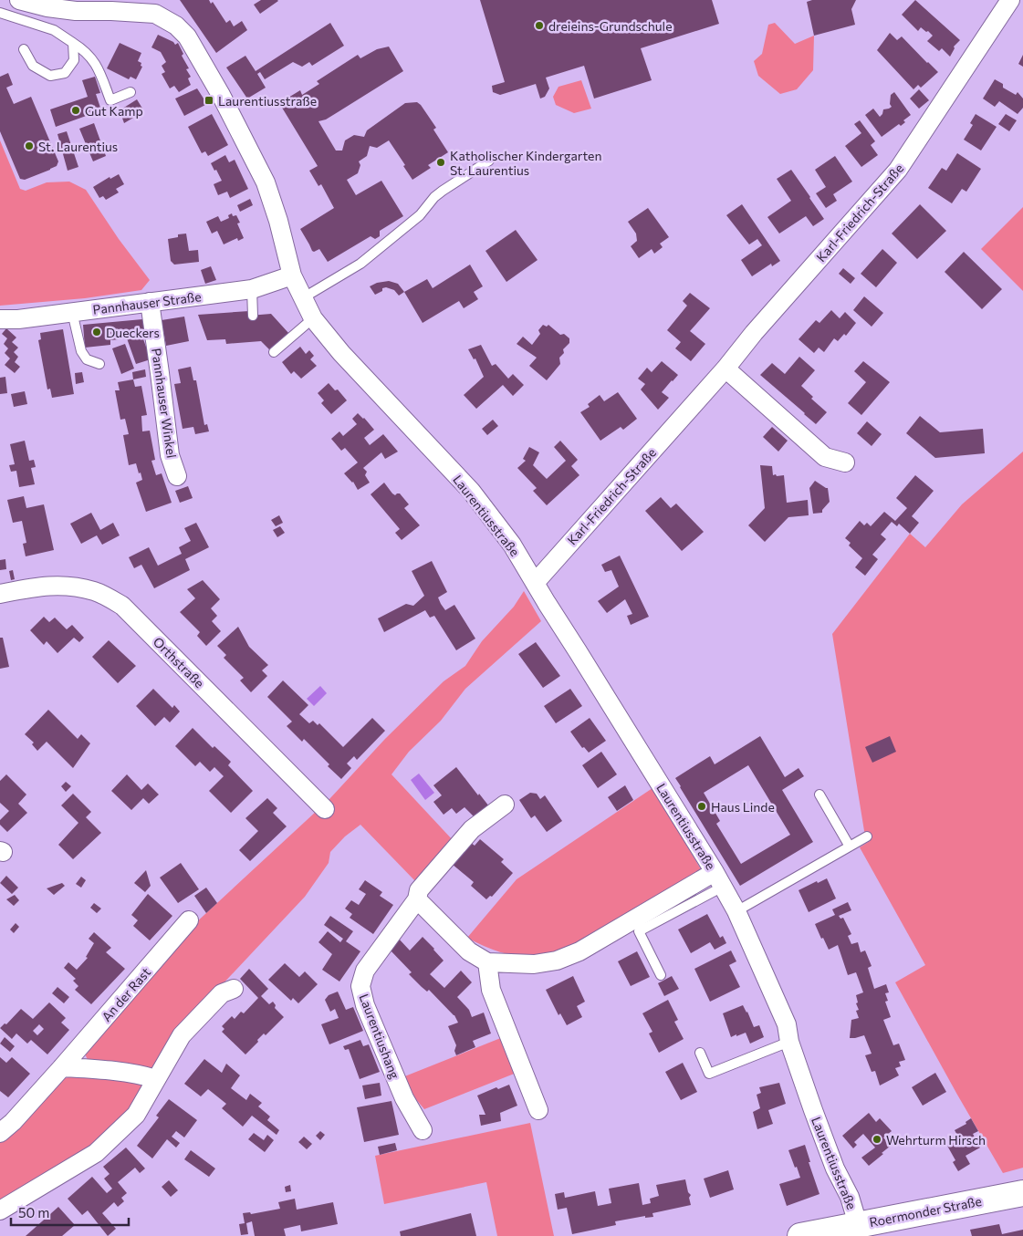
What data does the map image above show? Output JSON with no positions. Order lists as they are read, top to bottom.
{
  "streets": {
    "main road": ["Roermonder Straße"],
    "street": [
      "Karl-Friedrich-Straße",
      "Pannhauser Straße",
      "Pannhauser Winkel",
      "Laurentiusstraße",
      "Orthstraße",
      "An der Rast",
      "Laurentiushang"
    ]
  },
  "crossings": [
    ["Karl-Friedrich-Straße", "Laurentiusstraße"],
    ["Pannhauser Straße", "Pannhauser Winkel"],
    ["Pannhauser Straße", "Laurentiusstraße"],
    ["Laurentiusstraße", "Roermonder Straße"]
  ],
  "places": {
    "other": [
      "dreieins-Grundschule",
      "Gut Kamp",
      "St. Laurentius",
      "Katholischer Kindergarten St. Laurentius",
      "Dueckers",
      "Haus Linde",
      "Wehrturm Hirsch"
    ],
    "transit": ["Laurentiusstraße"]
  },
  "scale_bar": "50 m"
}
